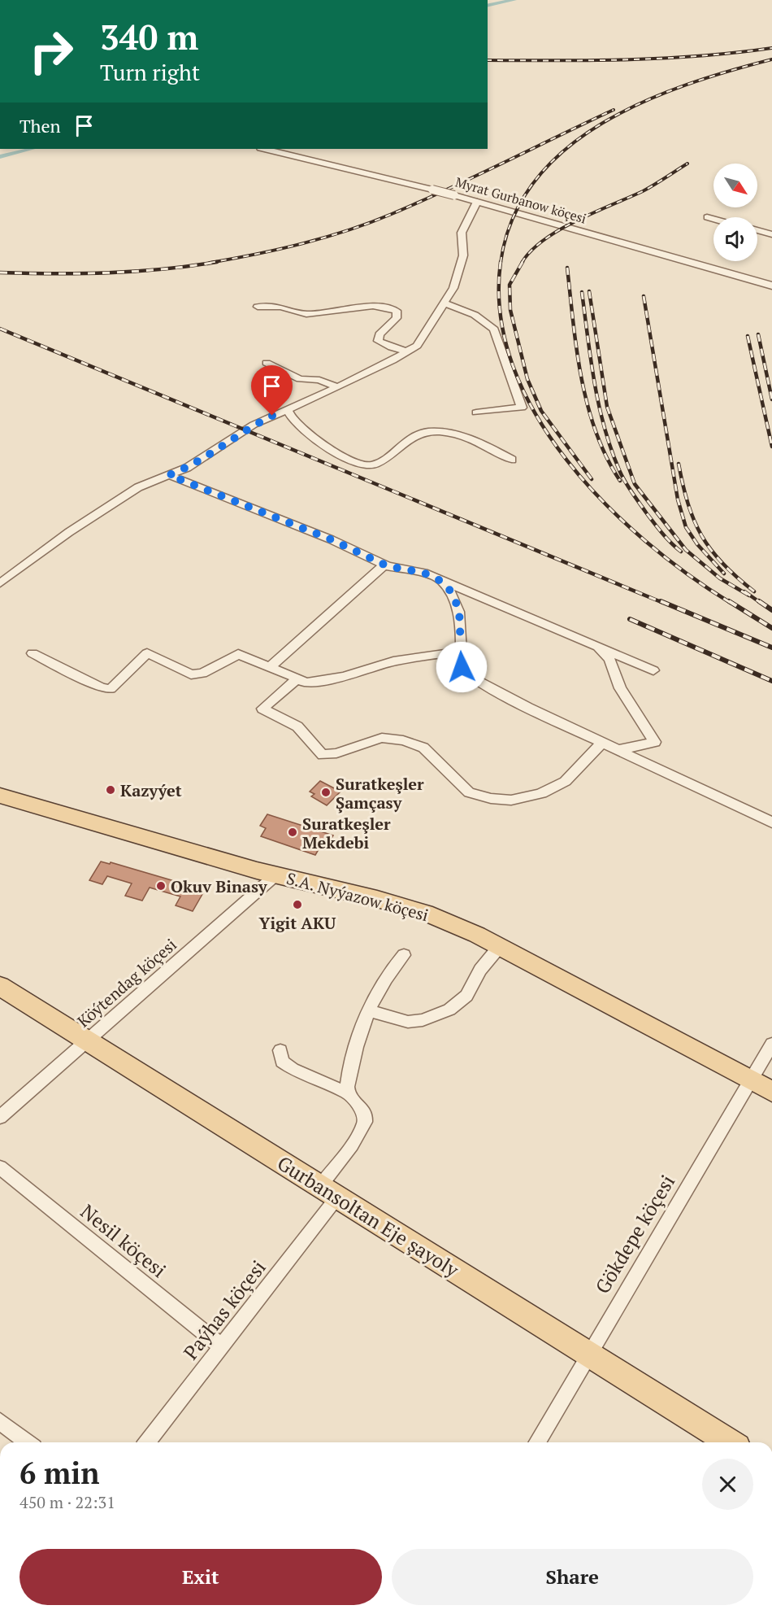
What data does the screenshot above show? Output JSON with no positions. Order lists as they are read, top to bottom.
{
  "streets": {
    "main road": ["S.A. Nyýazow köçesi", "Gurbansoltan Eje şayoly"],
    "street": [
      "Myrat Gurbanow köçesi",
      "Köýtendag köçesi",
      "Gökdepe köçesi",
      "Nesil köçesi",
      "Paýhas köçesi"
    ]
  },
  "crossings": [
    ["S.A. Nyýazow köçesi", "Köýtendag köçesi"],
    ["S.A. Nyýazow köçesi", "Gökdepe köçesi"],
    ["Köýtendag köçesi", "Gurbansoltan Eje şayoly"],
    ["Gurbansoltan Eje şayoly", "Gökdepe köçesi"],
    ["Gurbansoltan Eje şayoly", "Paýhas köçesi"],
    ["Nesil köçesi", "Paýhas köçesi"]
  ],
  "places": [
    "Kazyýet",
    "Suratkeşler Şamçasy",
    "Suratkeşler Mekdebi",
    "Okuv Binasy",
    "Yigit AKU"
  ],
  "north": "bottom right",
  "page": {
    "turn": ["340 m", "Turn right"],
    "then": "Then",
    "heading": ["6 min", "450 m · 22:31"],
    "buttons": ["Exit", "Share"]
  }
}
